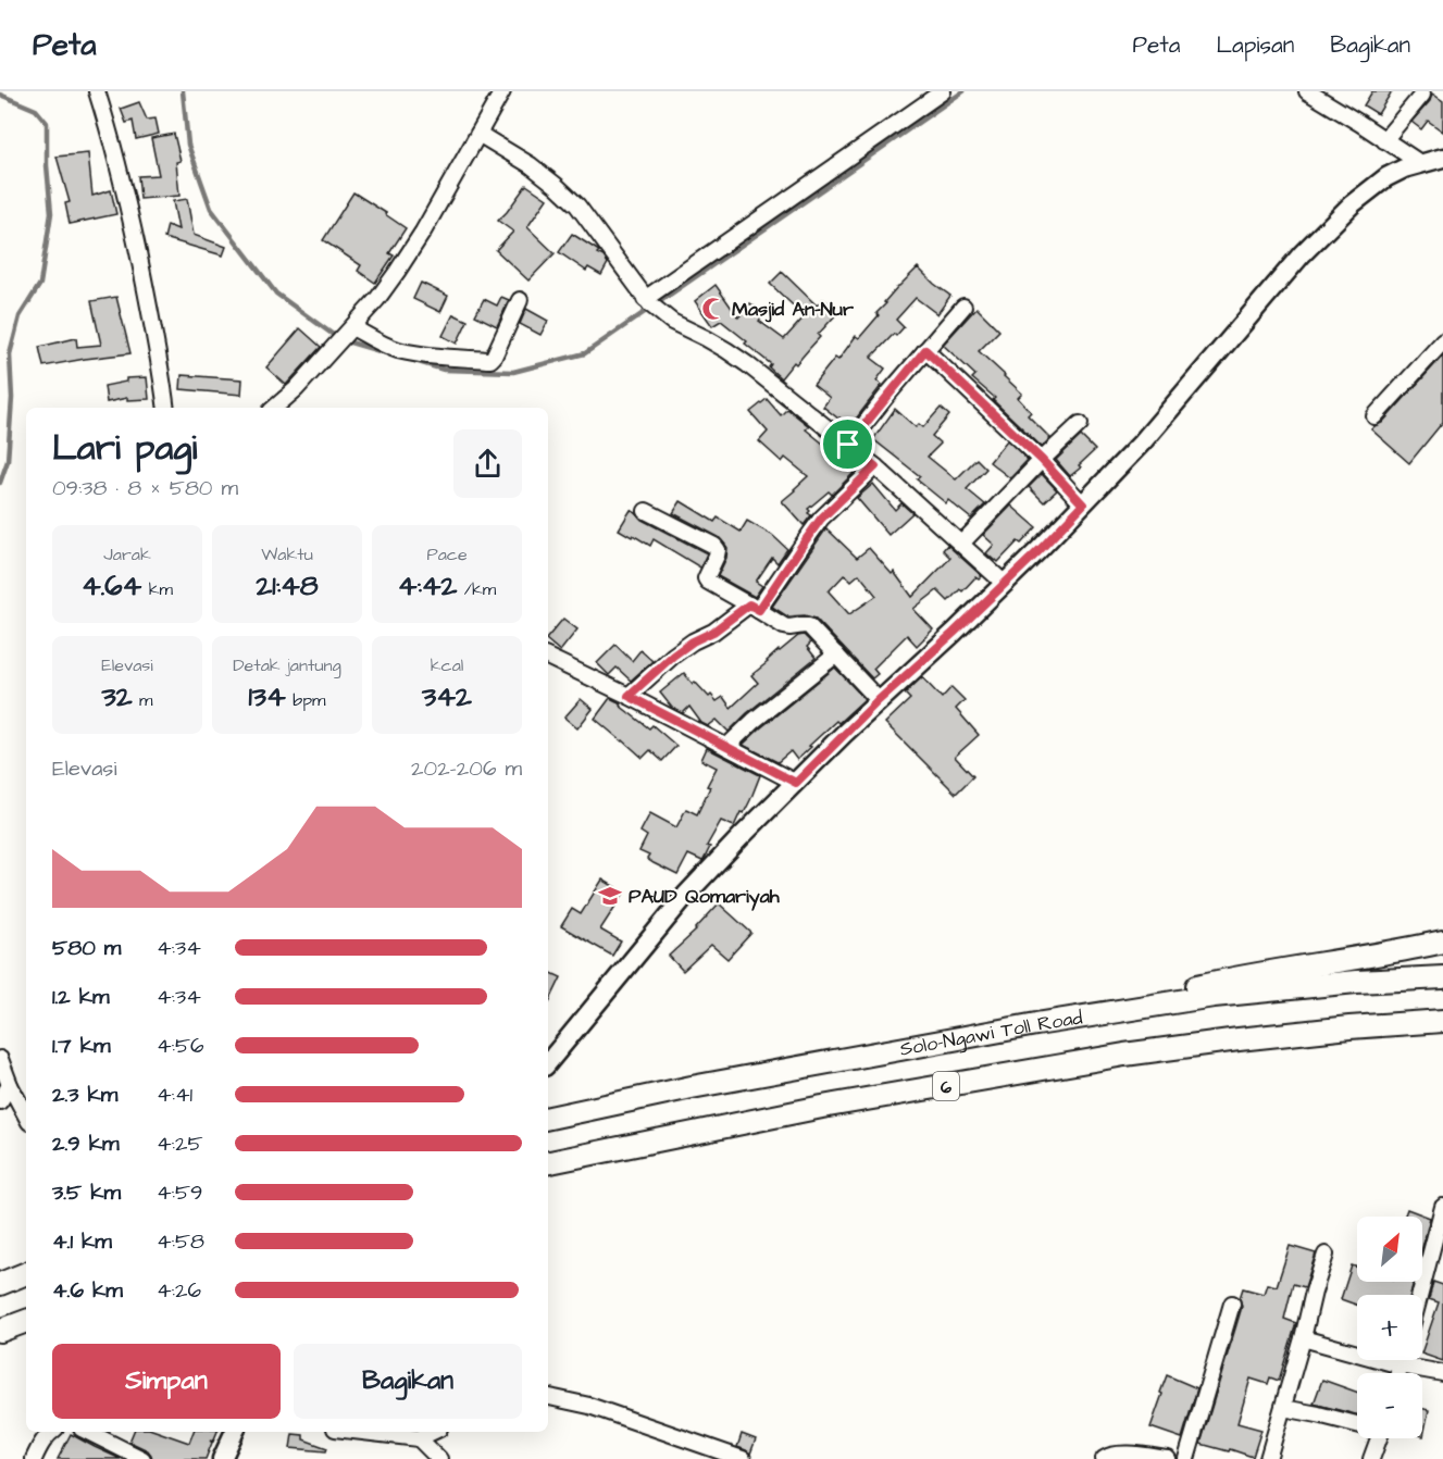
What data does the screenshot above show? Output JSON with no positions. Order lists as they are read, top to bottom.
{
  "streets": {
    "highway": ["Solo–Ngawi Toll Road", "6"]
  },
  "places": {
    "mosque": ["Masjid An-Nur"],
    "school or university": ["PAUD Qomariyah"]
  },
  "north": "top right",
  "page": {
    "header": "Peta",
    "nav": ["Peta", "Lapisan", "Bagikan"],
    "heading": ["Lari pagi", "09:38 · 8 × 580 m"],
    "stats": [
      ["Jarak", "4.64 km"],
      ["Waktu", "21:48"],
      ["Pace", "4:42 /km"],
      ["Elevasi", "32 m"],
      ["Detak jantung", "134 bpm"],
      ["kcal", "342"]
    ],
    "chart": ["Elevasi", "202–206 m"],
    "list": [
      {
        "name": "580 m",
        "note": "4:34"
      },
      {
        "name": "1.2 km",
        "note": "4:34"
      },
      {
        "name": "1.7 km",
        "note": "4:56"
      },
      {
        "name": "2.3 km",
        "note": "4:41"
      },
      {
        "name": "2.9 km",
        "note": "4:25"
      },
      {
        "name": "3.5 km",
        "note": "4:59"
      },
      {
        "name": "4.1 km",
        "note": "4:58"
      },
      {
        "name": "4.6 km",
        "note": "4:26"
      }
    ],
    "map_buttons": ["+", "−"],
    "buttons": ["Simpan", "Bagikan"]
  }
}
